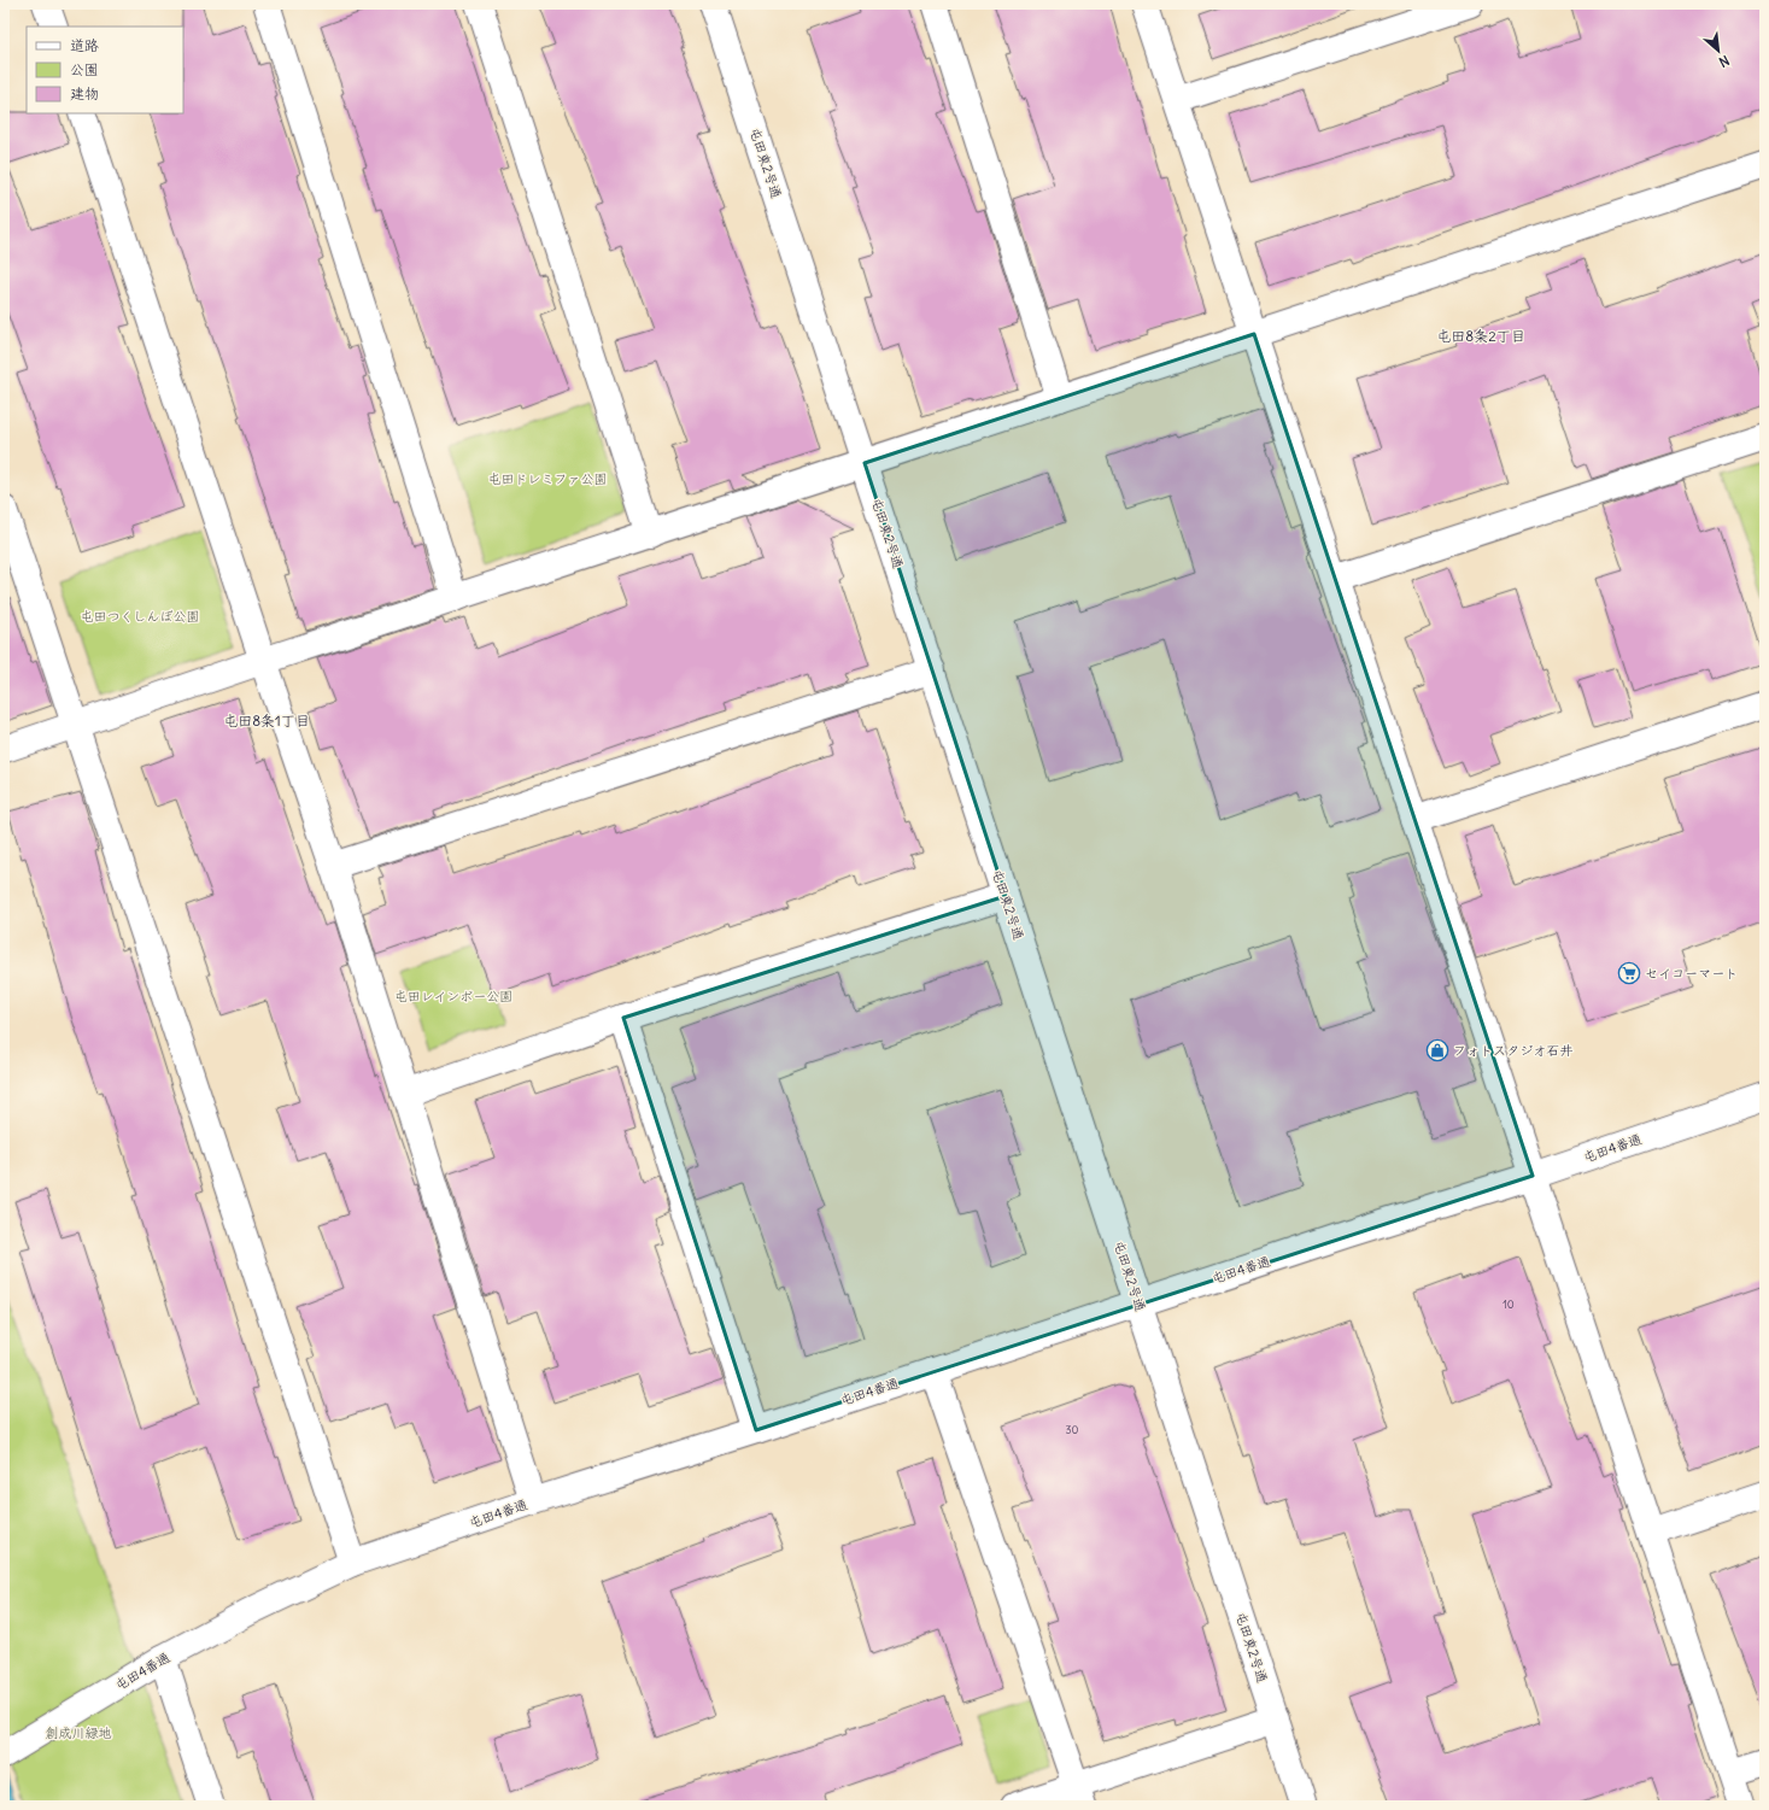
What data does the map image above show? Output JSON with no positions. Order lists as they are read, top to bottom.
{
  "streets": {
    "street": ["屯田東2号通", "屯田4番通"]
  },
  "crossings": [
    ["屯田東2号通", "屯田4番通"]
  ],
  "districts": ["屯田8条2丁目", "屯田8条1丁目"],
  "parks": [
    "屯田ドレミファ公園",
    "屯田つくしんぼ公園",
    "屯田レインボー公園",
    "創成川緑地"
  ],
  "places": {
    "supermarket": ["セイコーマート"],
    "shop": ["フォトスタジオ石井"]
  },
  "house_numbers": ["10", "30"],
  "legend": ["道路", "公園", "建物"],
  "north": "bottom right"
}
